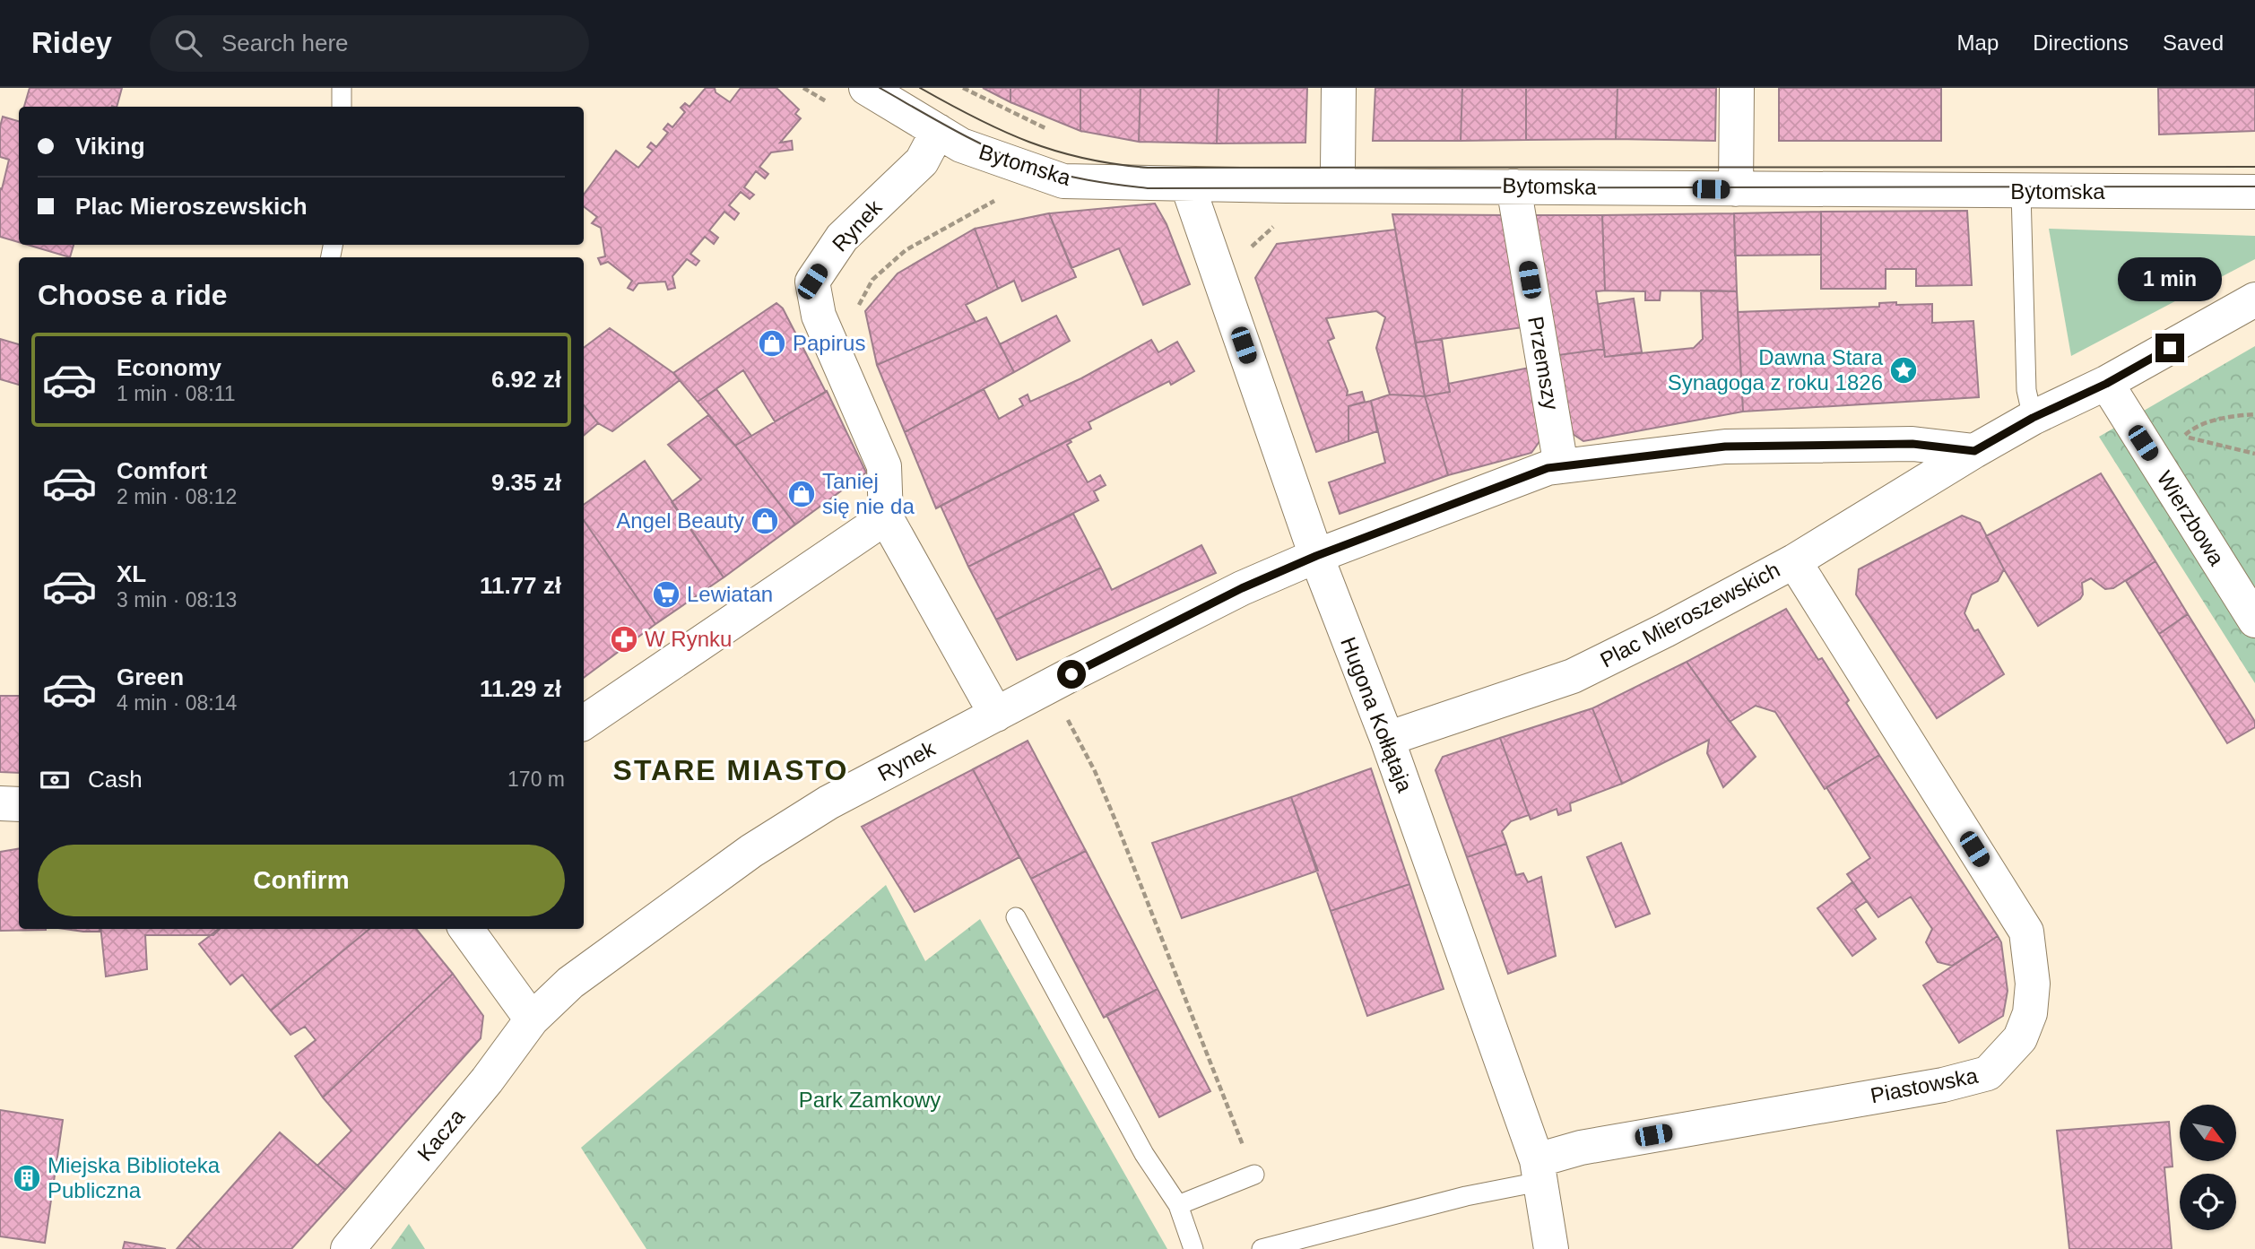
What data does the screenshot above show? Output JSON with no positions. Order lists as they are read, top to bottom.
{
  "streets": {
    "street": [
      "Bytomska",
      "Rynek",
      "Przemszy",
      "Wierzbowa",
      "Plac Mieroszewskich",
      "Hugona Kołłątaja",
      "Piastowska",
      "Kacza"
    ]
  },
  "crossings": [
    ["Bytomska", "Rynek"],
    ["Bytomska", "Przemszy"],
    ["Bytomska", "Hugona Kołłątaja"],
    ["Rynek", "Hugona Kołłątaja"],
    ["Rynek", "Kacza"],
    ["Wierzbowa", "Plac Mieroszewskich"],
    ["Plac Mieroszewskich", "Hugona Kołłątaja"],
    ["Plac Mieroszewskich", "Piastowska"],
    ["Hugona Kołłątaja", "Piastowska"]
  ],
  "districts": ["STARE MIASTO"],
  "parks": ["Park Zamkowy"],
  "places": {
    "shop": ["Papirus", "Taniej się nie da", "Angel Beauty"],
    "place": ["Dawna Stara Synagoga z roku 1826"],
    "supermarket": ["Lewiatan"],
    "pharmacy": ["W Rynku"],
    "building": ["Miejska Biblioteka Publiczna"]
  },
  "north": "bottom right",
  "page": {
    "header": "Ridey",
    "search": "Search here",
    "nav": ["Map", "Directions", "Saved"],
    "banner": ["Viking", "Plac Mieroszewskich"],
    "bubble": "1 min",
    "heading": "Choose a ride",
    "list": [
      {
        "name": "Economy",
        "note": "1 min · 08:11",
        "value": "6.92 zł"
      },
      {
        "name": "Comfort",
        "note": "2 min · 08:12",
        "value": "9.35 zł"
      },
      {
        "name": "XL",
        "note": "3 min · 08:13",
        "value": "11.77 zł"
      },
      {
        "name": "Green",
        "note": "4 min · 08:14",
        "value": "11.29 zł"
      }
    ],
    "pay": ["Cash", "170 m"],
    "buttons": "Confirm"
  }
}
